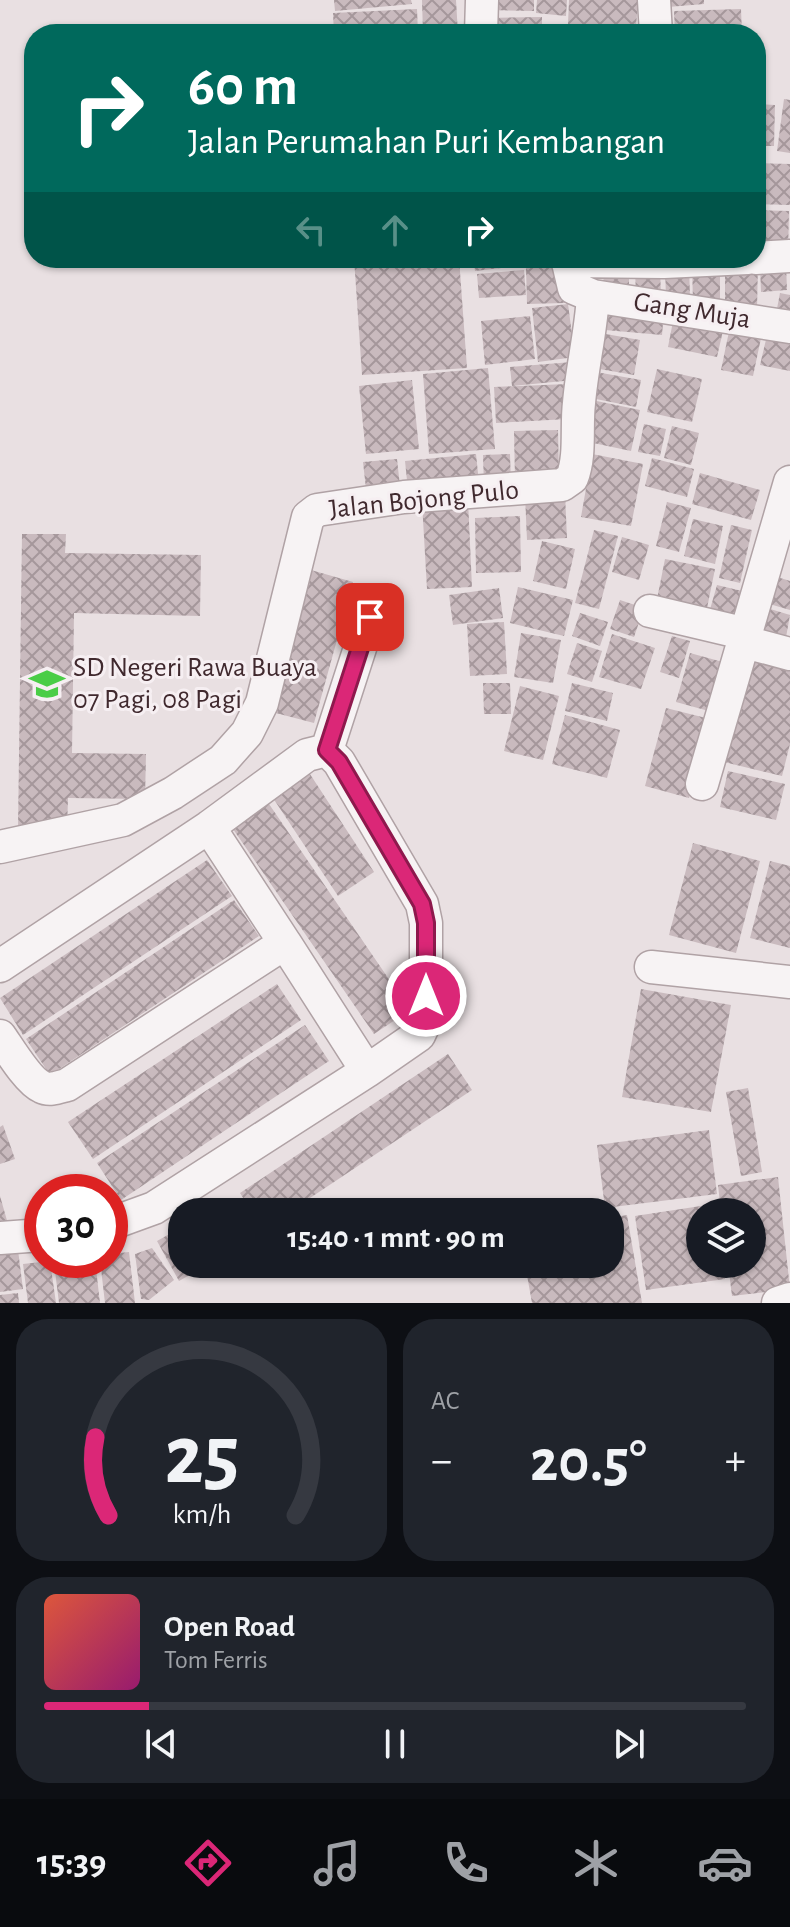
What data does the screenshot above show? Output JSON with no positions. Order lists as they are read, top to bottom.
{
  "streets": {
    "street": ["Gang Muja", "Jalan Bojong Pulo"]
  },
  "crossings": [
    ["Gang Muja", "Jalan Bojong Pulo"]
  ],
  "places": {
    "school or university": ["SD Negeri Rawa Buaya 07 Pagi, 08 Pagi"]
  },
  "page": {
    "turn": ["60 m", "Jalan Perumahan Puri Kembangan"],
    "limit": "30",
    "trip": "15:40 · 1 mnt · 90 m",
    "tile": "AC",
    "heat": ["−", "20.5°", "+"],
    "song": ["Open Road", "Tom Ferris"],
    "tabs": "15:39",
    "gauge": ["25", "km/h"]
  }
}
